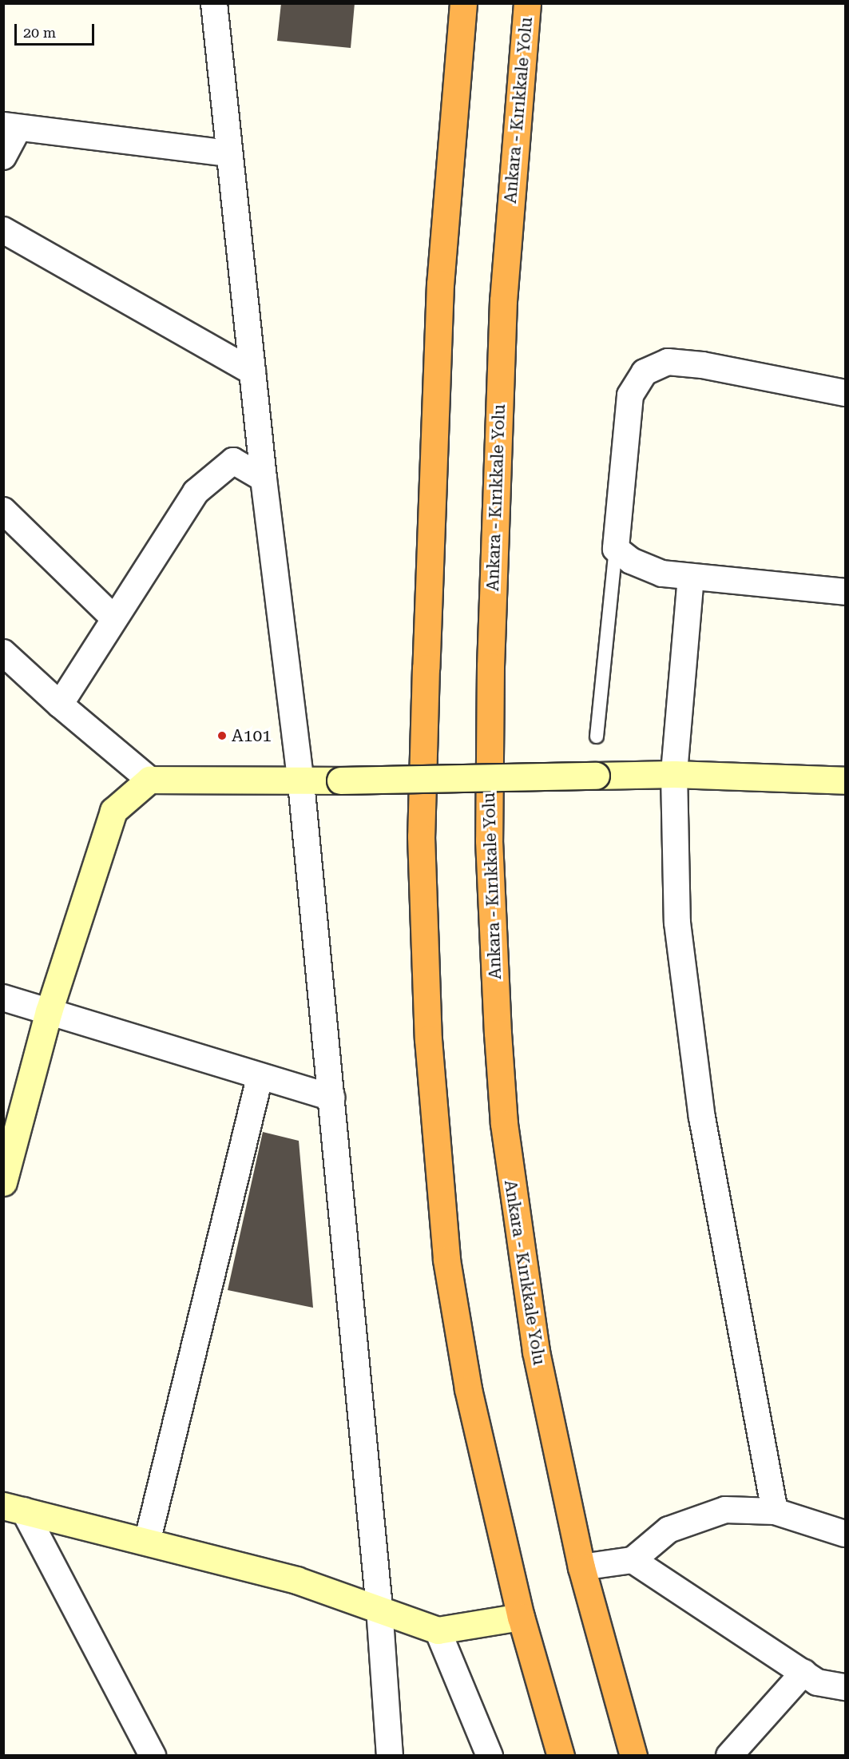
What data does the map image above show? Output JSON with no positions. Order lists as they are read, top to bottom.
{
  "streets": {
    "highway": ["Ankara - Kırıkkale Yolu"]
  },
  "places": ["A101"],
  "scale_bar": "20 m"
}
